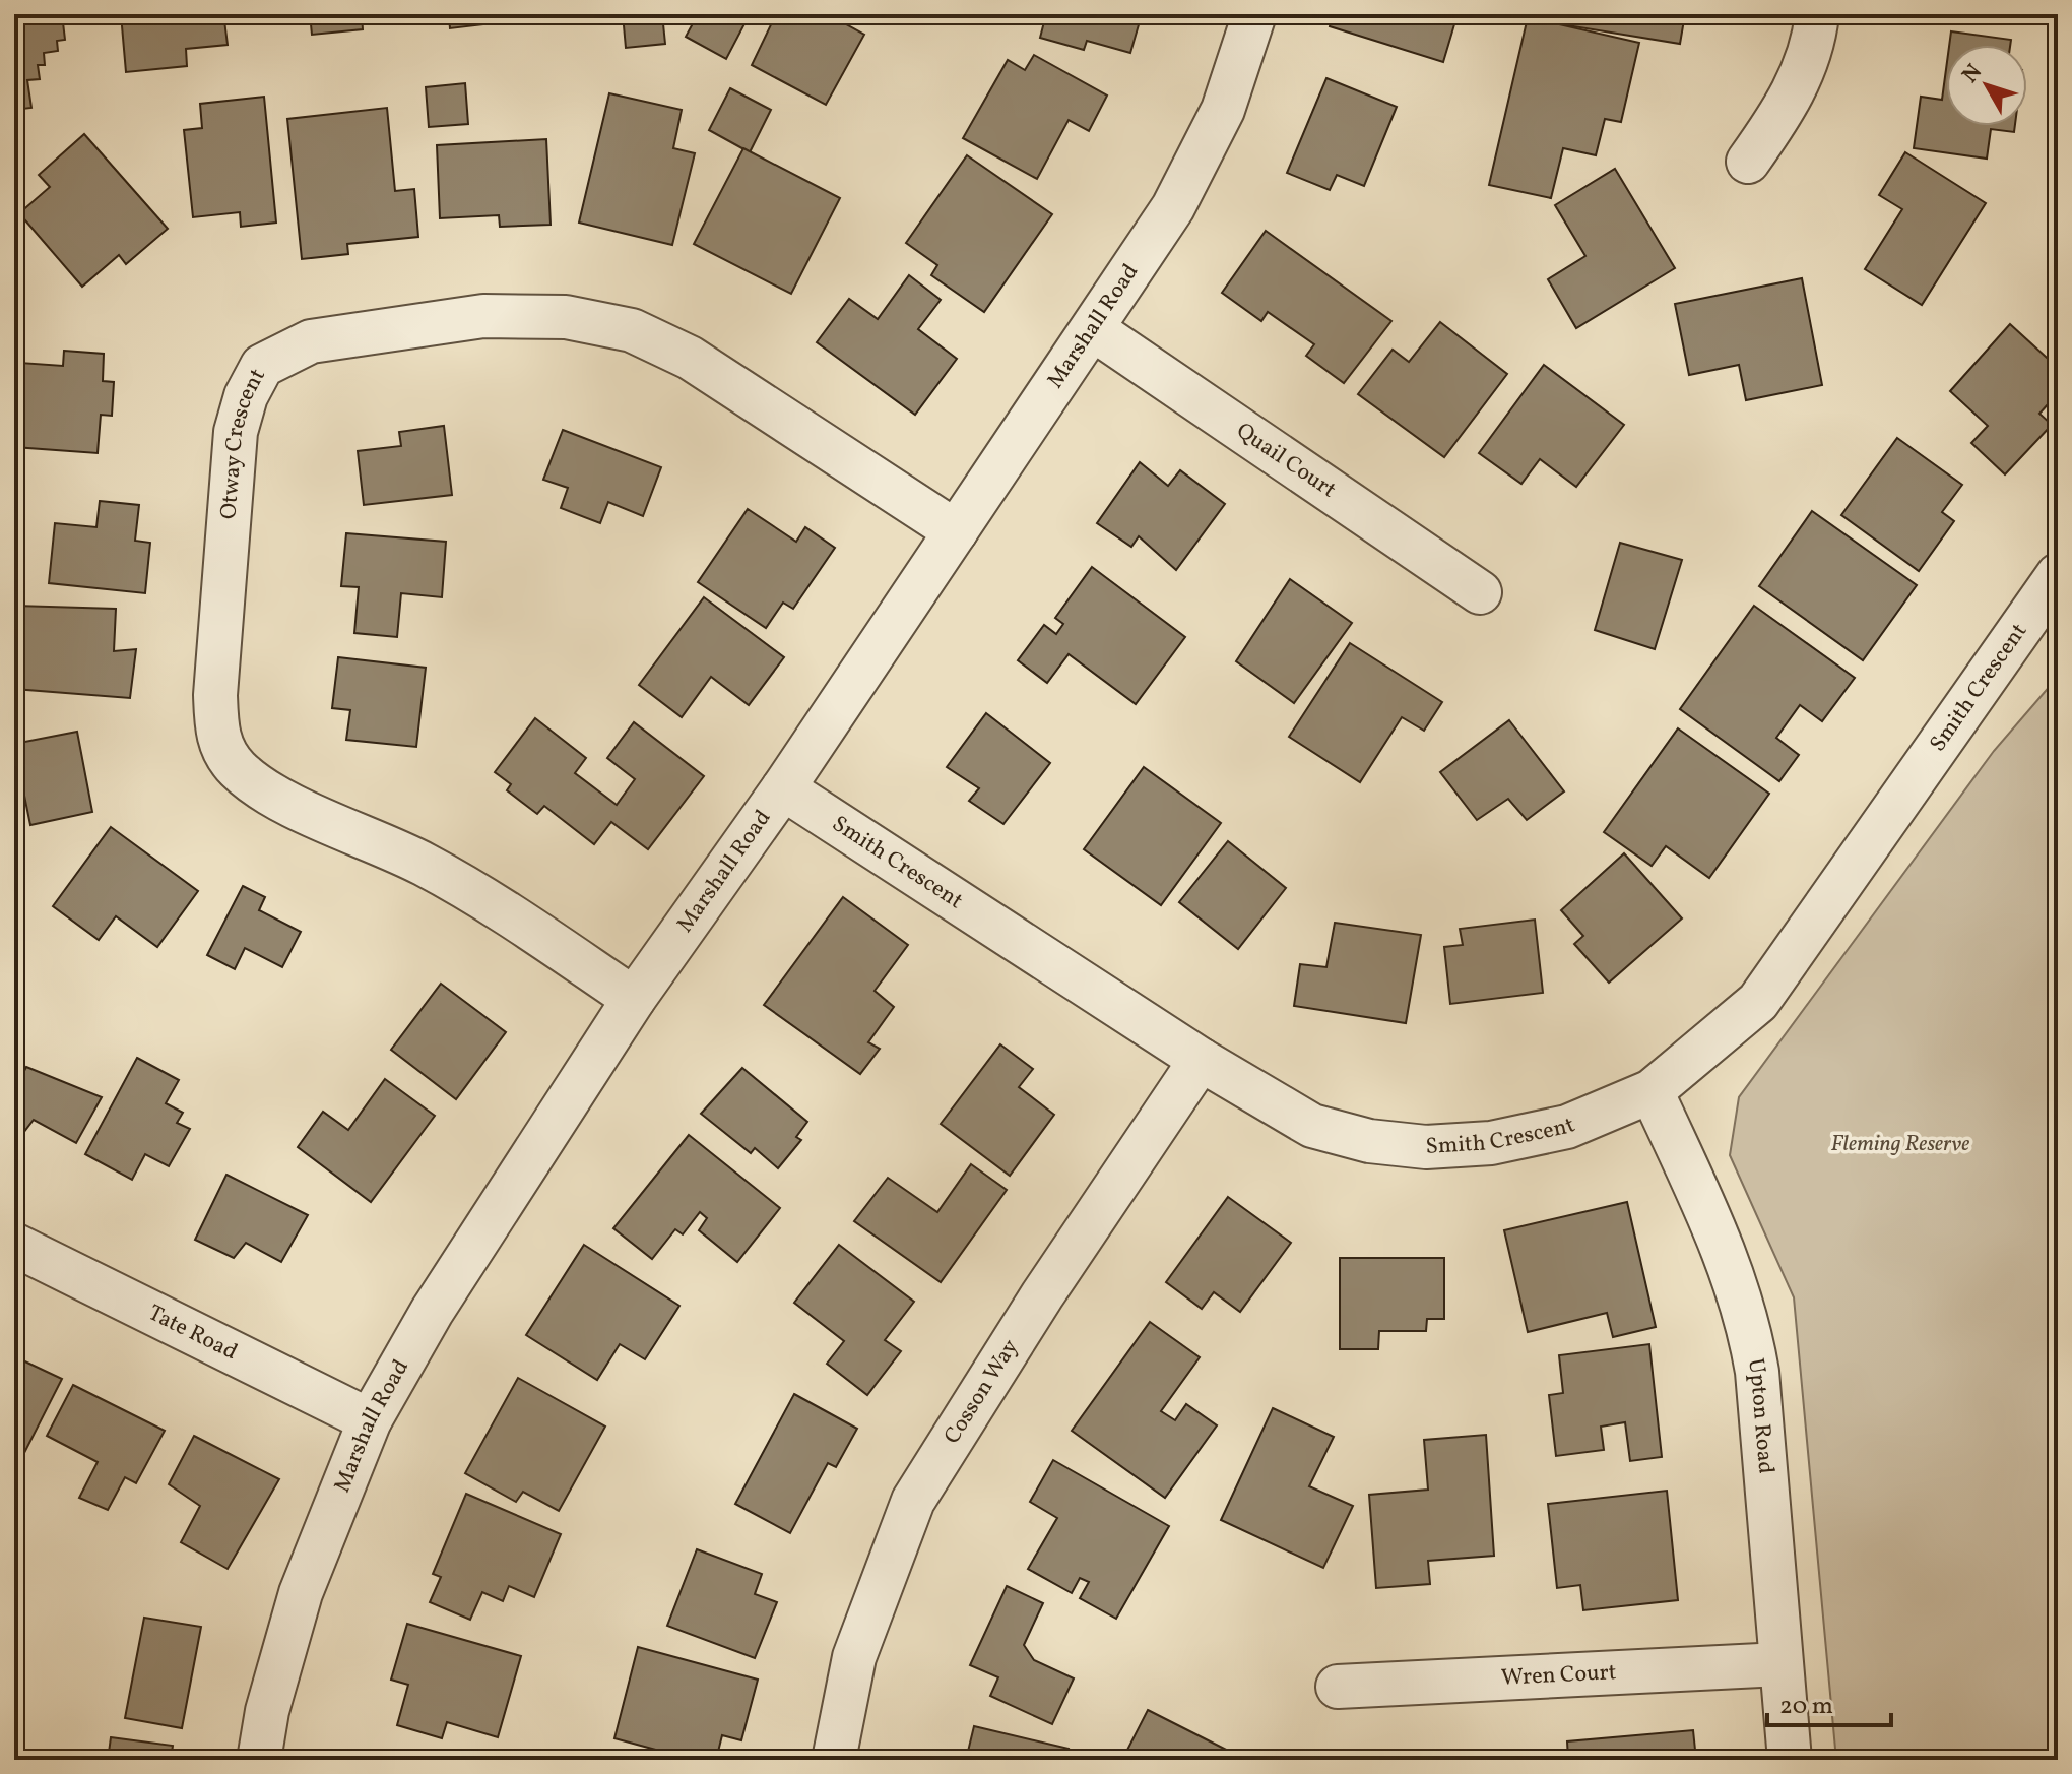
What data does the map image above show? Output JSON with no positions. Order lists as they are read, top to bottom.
{
  "streets": {
    "street": [
      "Marshall Road",
      "Otway Crescent",
      "Quail Court",
      "Smith Crescent",
      "Tate Road",
      "Cosson Way",
      "Upton Road",
      "Wren Court"
    ]
  },
  "crossings": [
    ["Marshall Road", "Otway Crescent"],
    ["Marshall Road", "Quail Court"],
    ["Marshall Road", "Smith Crescent"],
    ["Marshall Road", "Tate Road"],
    ["Smith Crescent", "Cosson Way"],
    ["Smith Crescent", "Upton Road"],
    ["Upton Road", "Wren Court"]
  ],
  "parks": ["Fleming Reserve"],
  "scale_bar": "20 m",
  "north": "top left"
}
